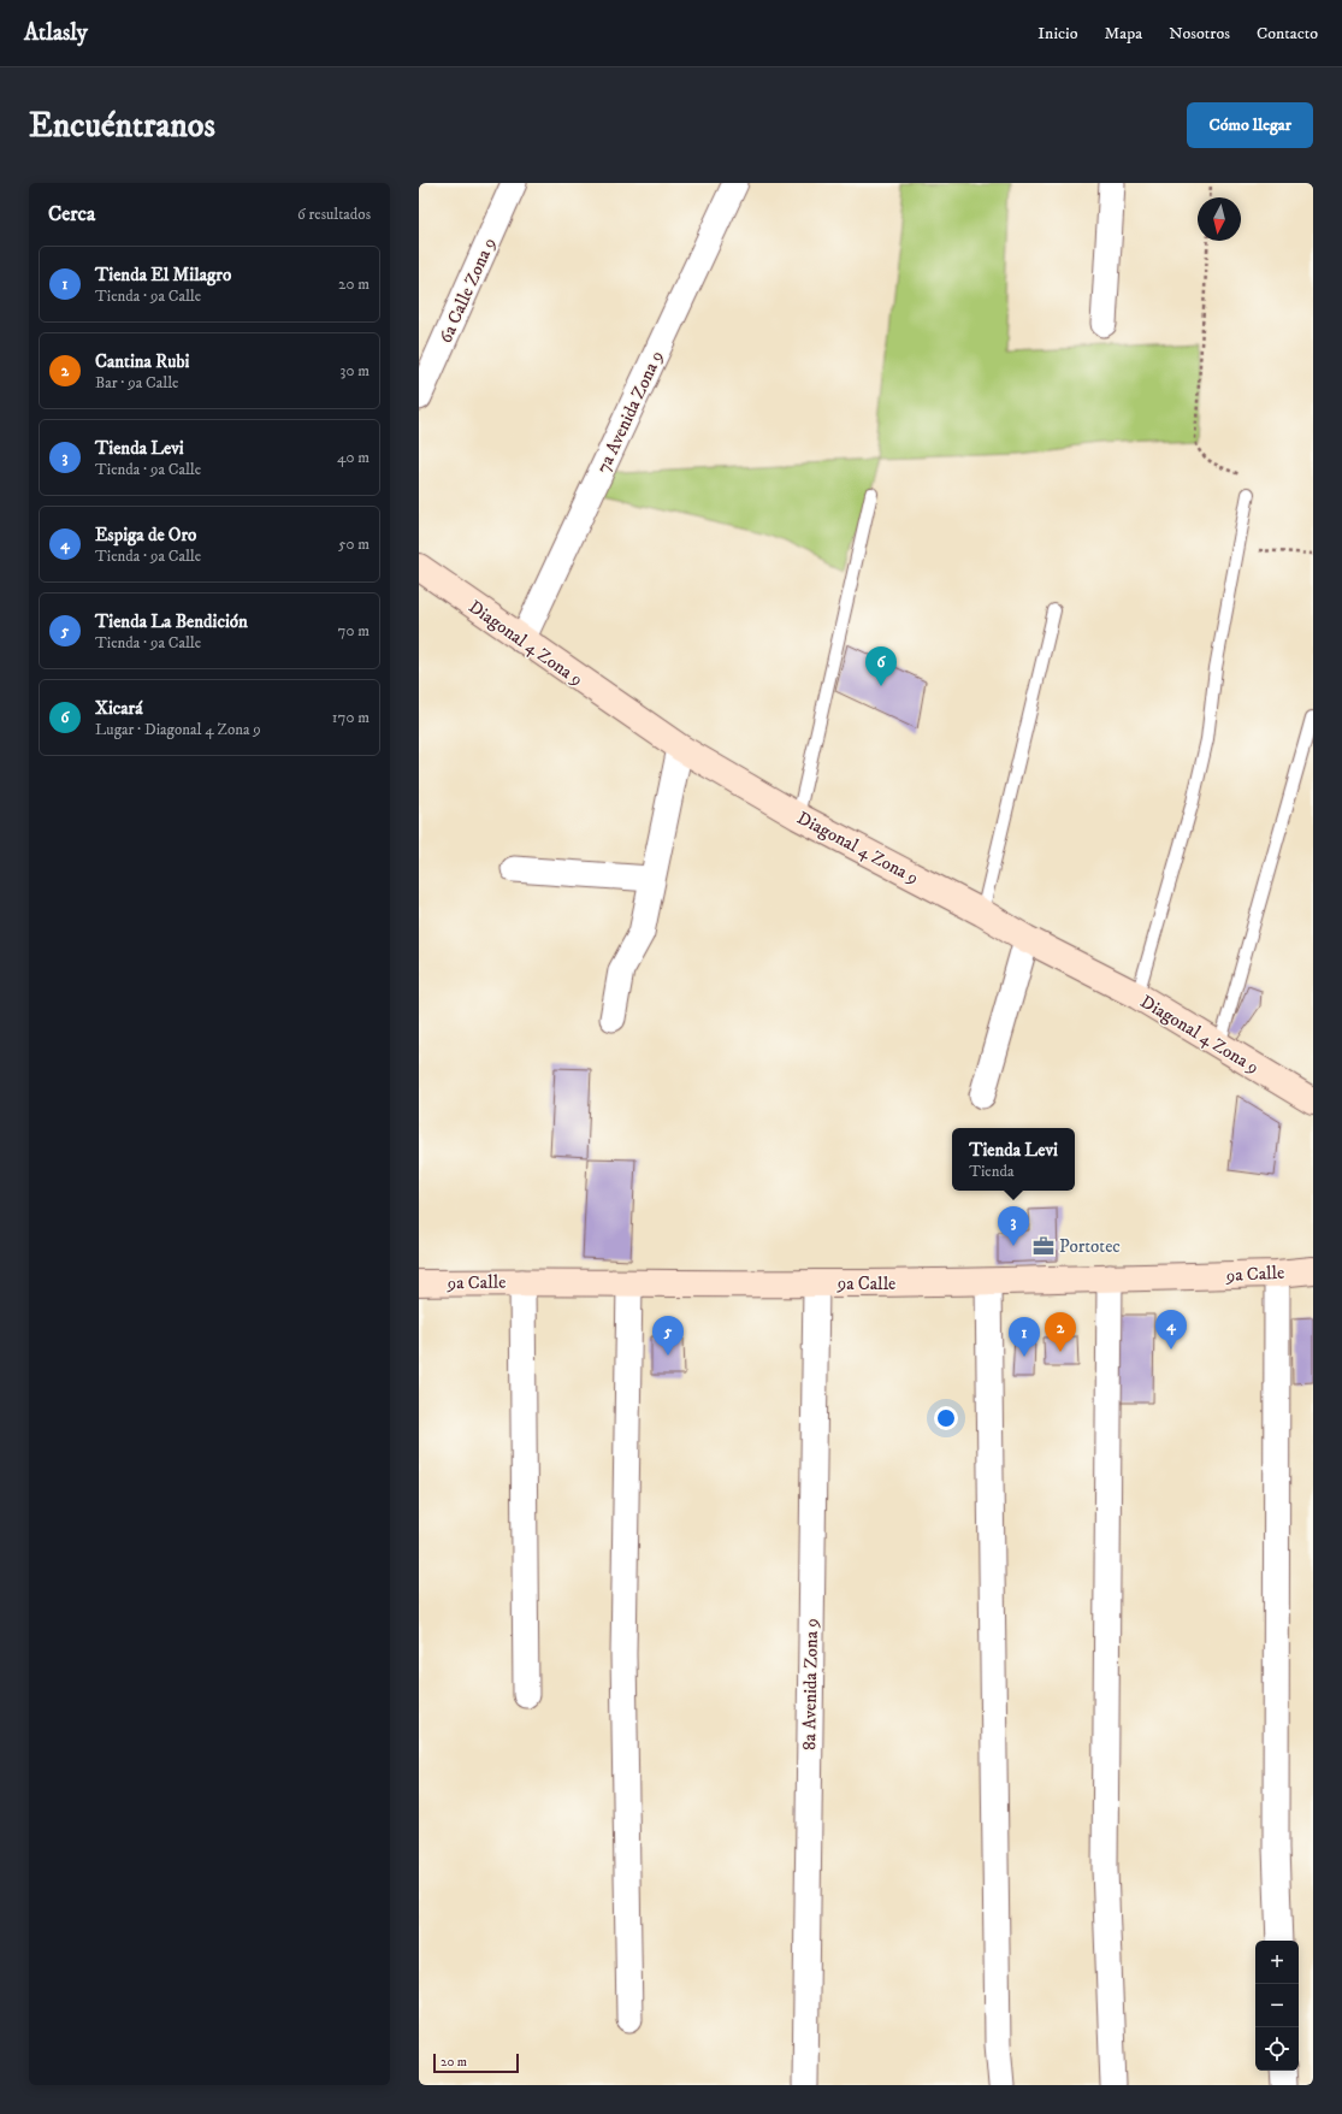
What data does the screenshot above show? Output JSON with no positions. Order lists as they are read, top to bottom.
{
  "streets": {
    "main road": ["Diagonal 4 Zona 9", "9a Calle"],
    "street": ["6a Calle Zona 9", "7a Avenida Zona 9", "8a Avenida Zona 9"]
  },
  "crossings": [
    ["7a Avenida Zona 9", "Diagonal 4 Zona 9"],
    ["9a Calle", "8a Avenida Zona 9"]
  ],
  "places": {
    "office": ["Portotec"]
  },
  "scale_bar": "20 m",
  "north": "bottom",
  "page": {
    "header": "Atlasly",
    "nav": [
      "Inicio",
      "Mapa",
      "Nosotros",
      "Contacto"
    ],
    "buttons": "Cómo llegar",
    "title": "Encuéntranos",
    "heading": ["Cerca", "6 resultados"],
    "list": [
      {
        "mark": "1",
        "name": "Tienda El Milagro",
        "note": "Tienda · 9a Calle",
        "value": "20 m"
      },
      {
        "mark": "2",
        "name": "Cantina Rubi",
        "note": "Bar · 9a Calle",
        "value": "30 m"
      },
      {
        "mark": "3",
        "name": "Tienda Levi",
        "note": "Tienda · 9a Calle",
        "value": "40 m"
      },
      {
        "mark": "4",
        "name": "Espiga de Oro",
        "note": "Tienda · 9a Calle",
        "value": "50 m"
      },
      {
        "mark": "5",
        "name": "Tienda La Bendición",
        "note": "Tienda · 9a Calle",
        "value": "70 m"
      },
      {
        "mark": "6",
        "name": "Xicará",
        "note": "Lugar · Diagonal 4 Zona 9",
        "value": "170 m"
      }
    ],
    "pins": [
      "6",
      "3",
      "4",
      "2",
      "5",
      "1"
    ],
    "popup": ["Tienda Levi", "Tienda"],
    "map_buttons": ["+", "−"],
    "scale": "20 m"
  }
}
